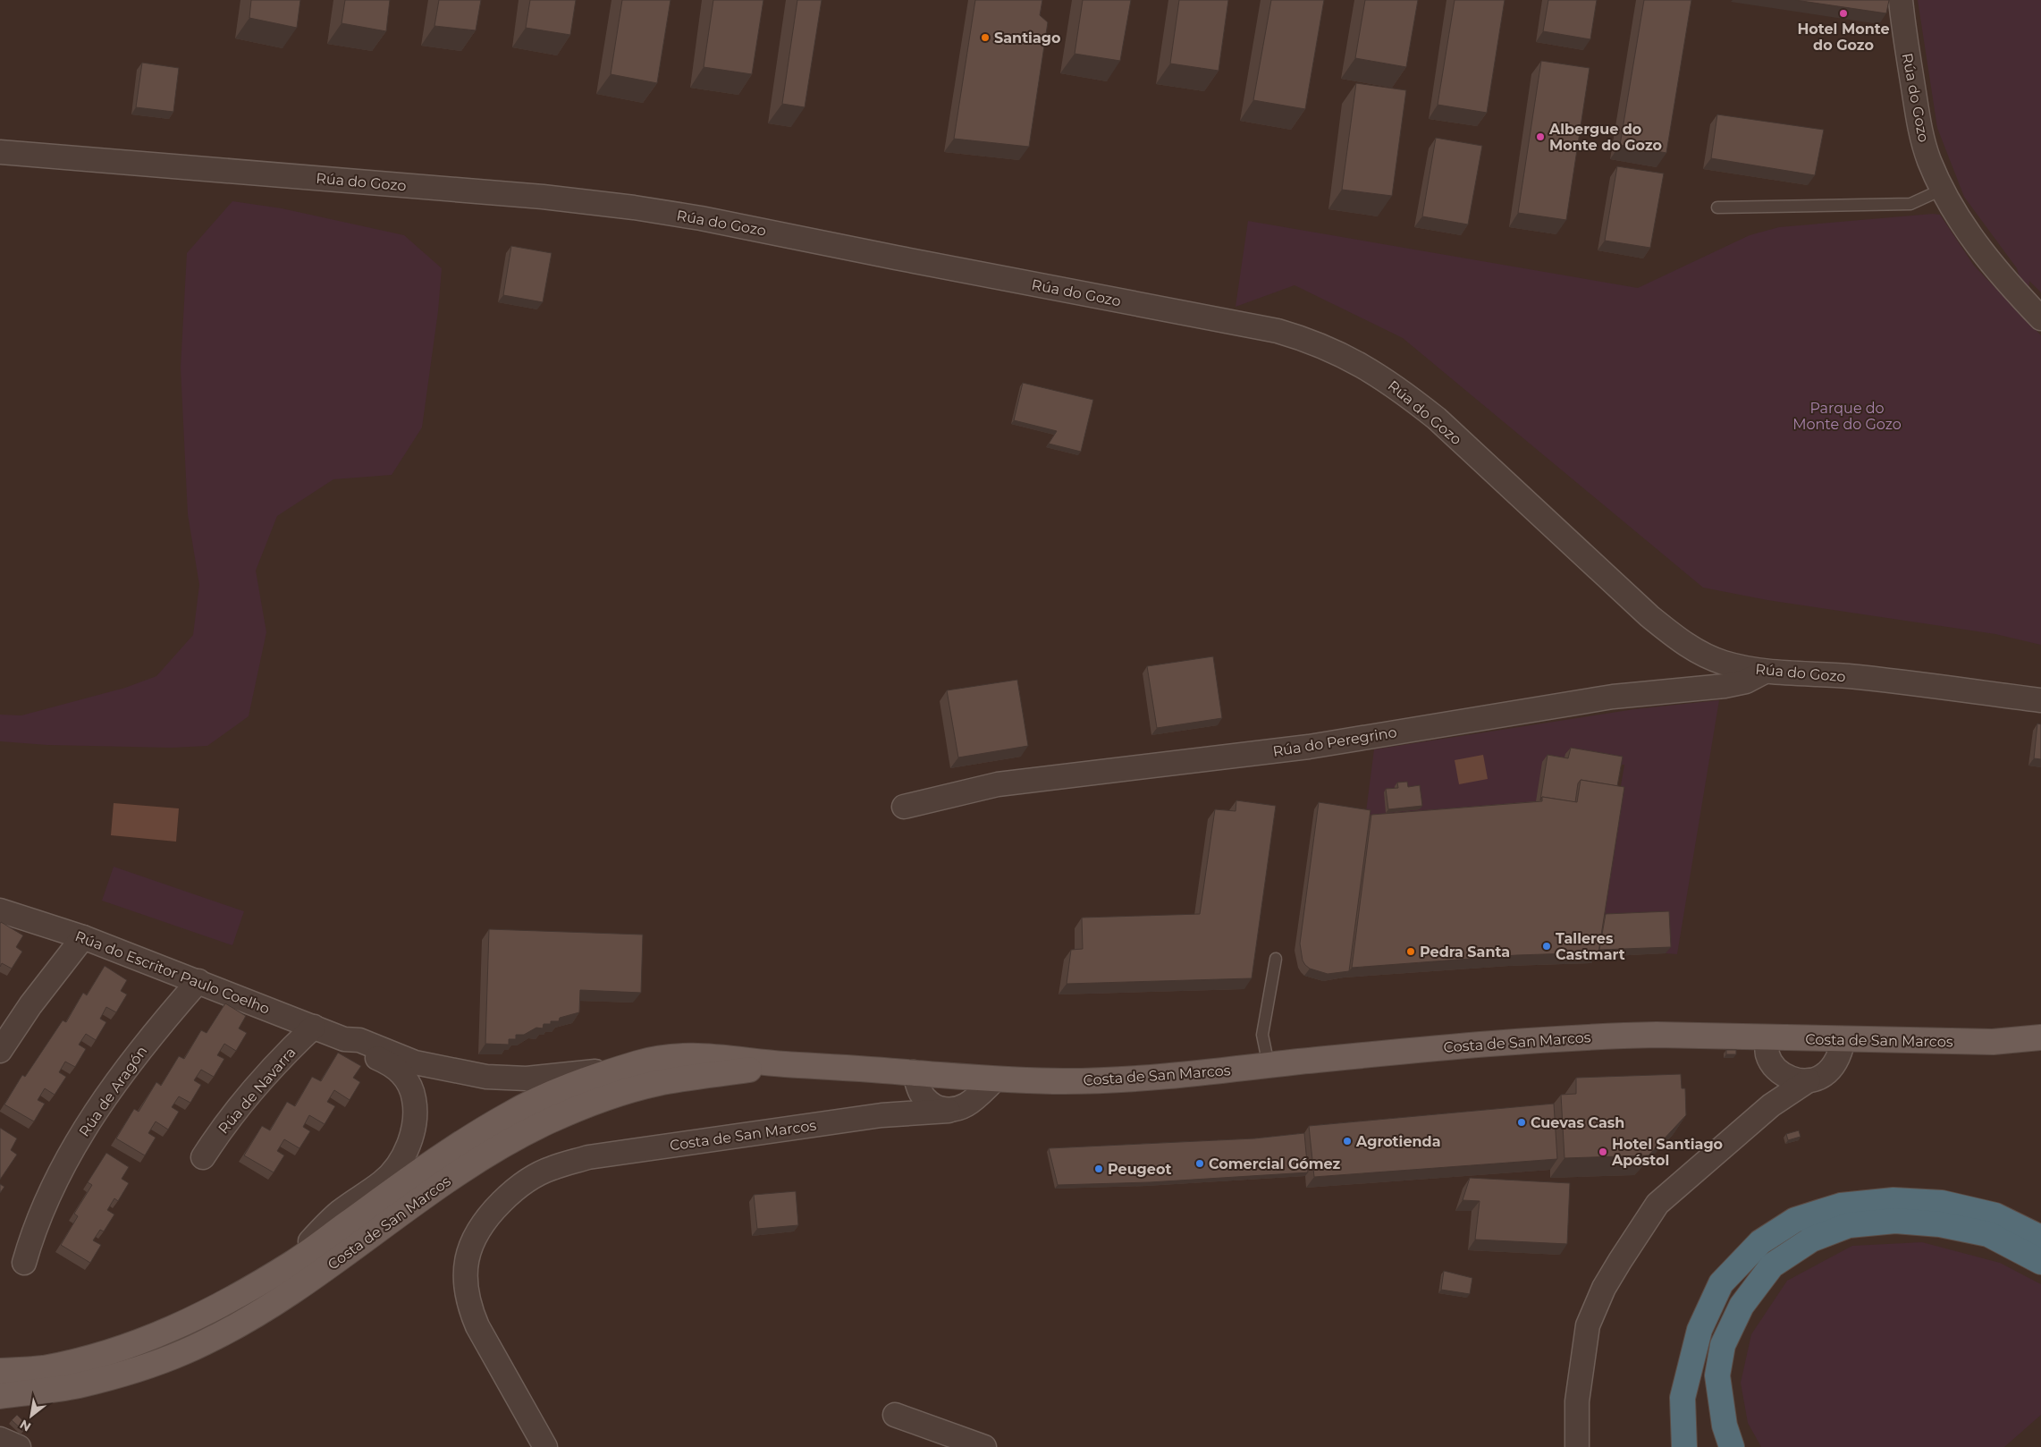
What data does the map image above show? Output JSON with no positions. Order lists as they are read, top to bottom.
{
  "streets": {
    "main road": ["Costa de San Marcos"],
    "street": [
      "Rúa do Gozo",
      "Rúa do Peregrino",
      "Rúa do Escritor Paulo Coelho",
      "Rúa de Navarra",
      "Rúa de Aragón"
    ]
  },
  "crossings": [
    ["Rúa do Gozo", "Rúa do Peregrino"],
    ["Rúa do Escritor Paulo Coelho", "Costa de San Marcos"],
    ["Rúa do Escritor Paulo Coelho", "Rúa de Navarra"],
    ["Rúa do Escritor Paulo Coelho", "Rúa de Aragón"]
  ],
  "parks": ["Parque do Monte do Gozo"],
  "places": [
    "Hotel Monte do Gozo",
    "Santiago",
    "Albergue do Monte do Gozo",
    "Talleres Castmart",
    "Pedra Santa",
    "Cuevas Cash",
    "Agrotienda",
    "Hotel Santiago Apóstol",
    "Comercial Gómez",
    "Peugeot"
  ],
  "north": "bottom left"
}
